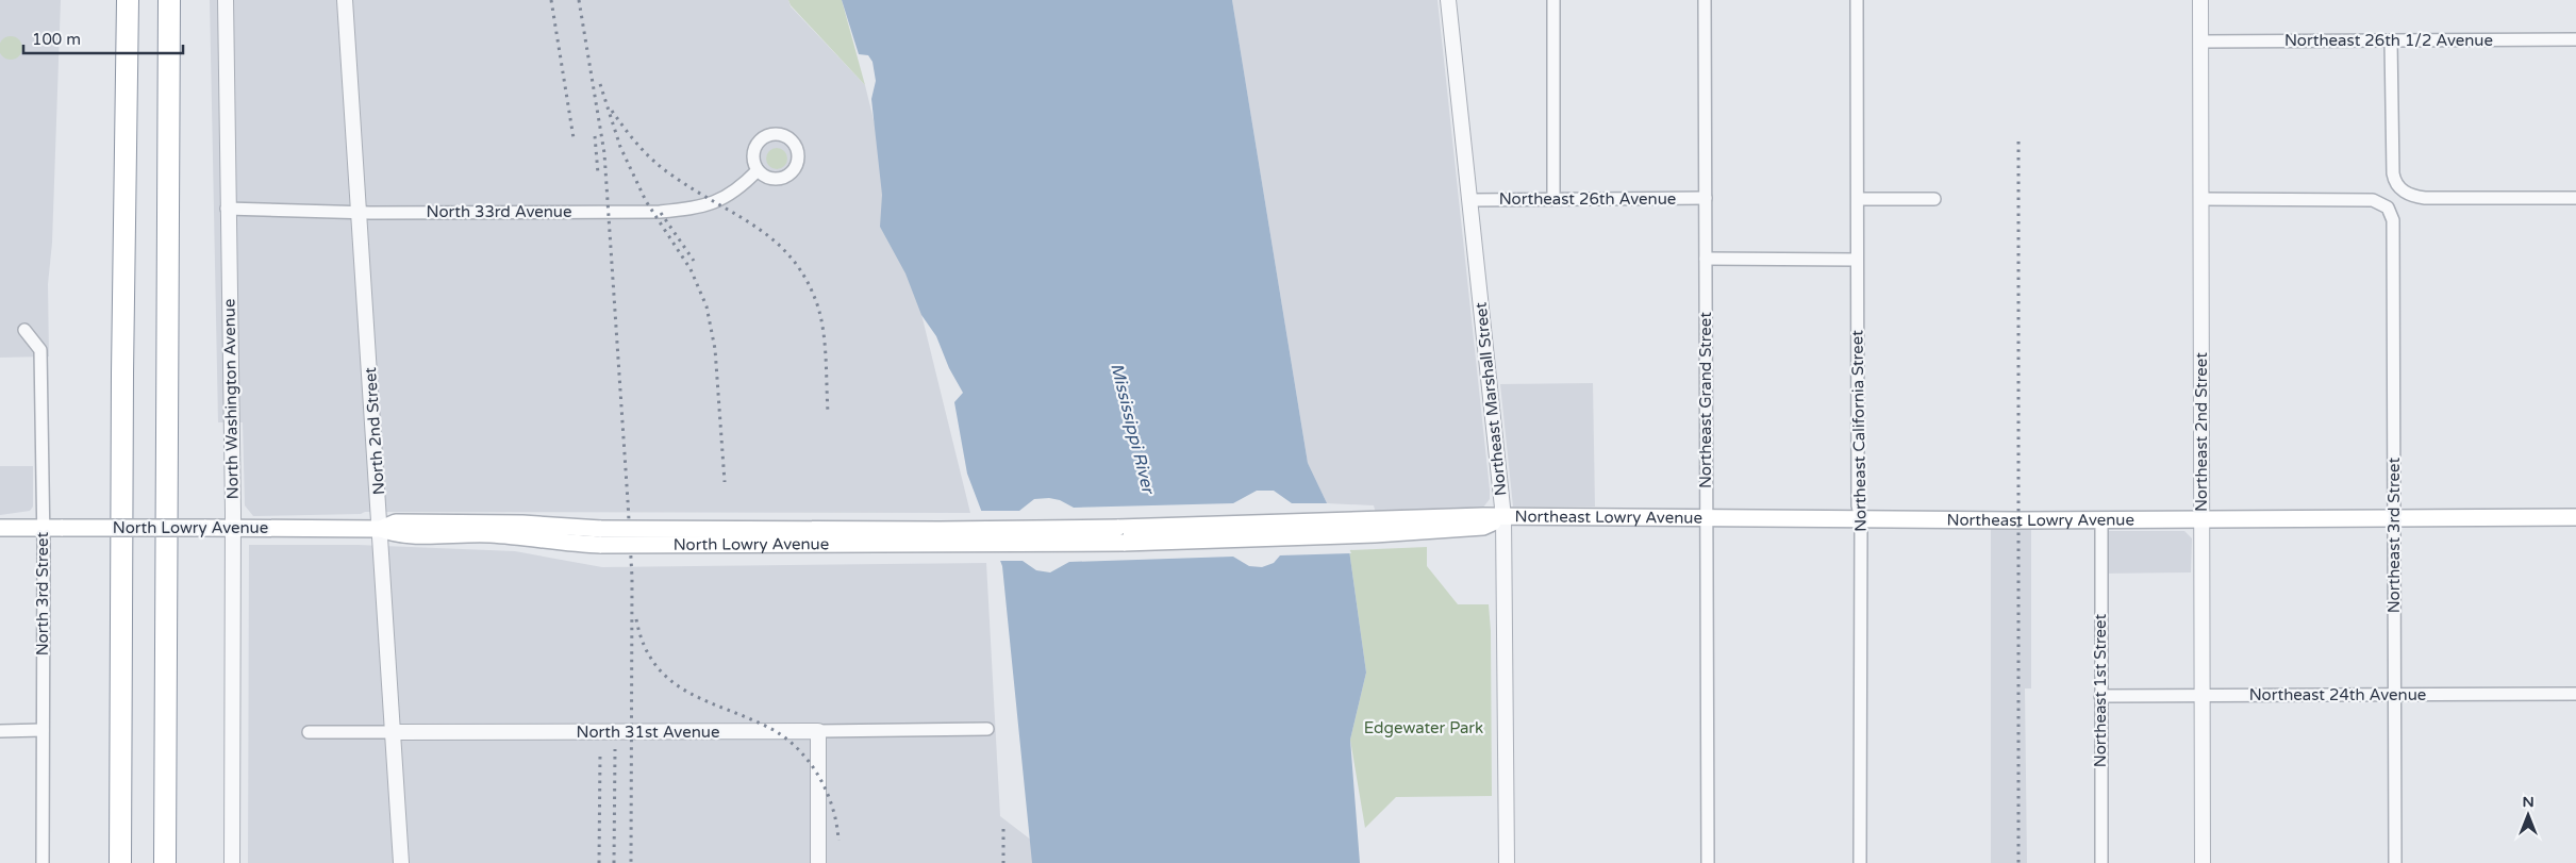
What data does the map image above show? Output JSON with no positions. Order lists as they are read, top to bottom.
{
  "streets": {
    "main road": ["Northeast Lowry Avenue", "North Lowry Avenue"],
    "street": [
      "Northeast 26th 1/2 Avenue",
      "Northeast 26th Avenue",
      "North 33rd Avenue",
      "North Washington Avenue",
      "Northeast Marshall Street",
      "Northeast Grand Street",
      "North 2nd Street",
      "Northeast California Street",
      "Northeast 2nd Street",
      "Northeast 3rd Street",
      "North 3rd Street",
      "Northeast 1st Street",
      "Northeast 24th Avenue",
      "North 31st Avenue"
    ]
  },
  "crossings": [
    ["Northeast 26th 1/2 Avenue", "Northeast 2nd Street"],
    ["Northeast 26th Avenue", "Northeast Marshall Street"],
    ["Northeast 26th Avenue", "Northeast Grand Street"],
    ["North 33rd Avenue", "North Washington Avenue"],
    ["North 33rd Avenue", "North 2nd Street"],
    ["North Washington Avenue", "North Lowry Avenue"],
    ["Northeast Marshall Street", "Northeast Lowry Avenue"],
    ["Northeast Grand Street", "Northeast Lowry Avenue"],
    ["North 2nd Street", "North Lowry Avenue"],
    ["North 2nd Street", "North 31st Avenue"],
    ["Northeast California Street", "Northeast Lowry Avenue"],
    ["Northeast 2nd Street", "Northeast Lowry Avenue"],
    ["Northeast 2nd Street", "Northeast 3rd Street"],
    ["Northeast 2nd Street", "Northeast 24th Avenue"],
    ["Northeast Lowry Avenue", "North Lowry Avenue"],
    ["Northeast Lowry Avenue", "Northeast 3rd Street"],
    ["Northeast Lowry Avenue", "Northeast 1st Street"],
    ["North Lowry Avenue", "North 3rd Street"],
    ["Northeast 3rd Street", "Northeast 24th Avenue"],
    ["Northeast 1st Street", "Northeast 24th Avenue"]
  ],
  "water": ["Mississippi River"],
  "parks": ["Edgewater Park"],
  "scale_bar": "100 m",
  "north": "top"
}
